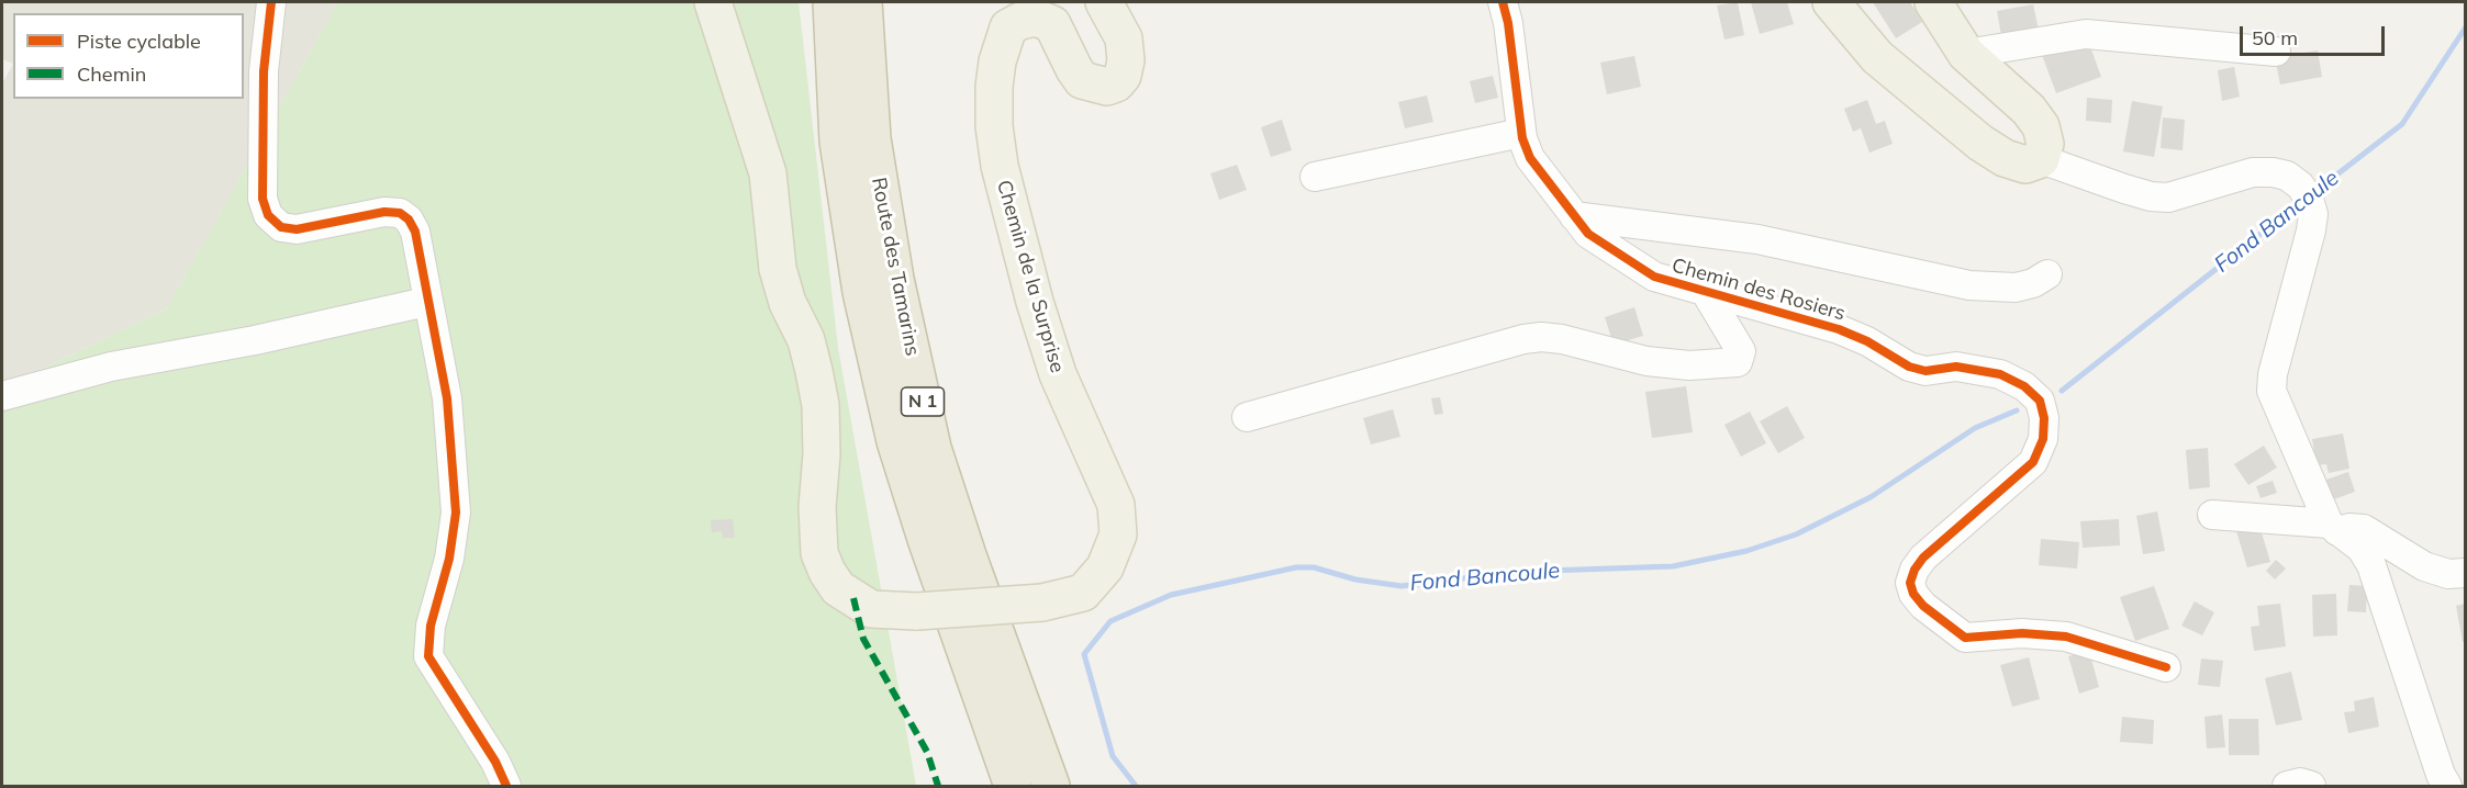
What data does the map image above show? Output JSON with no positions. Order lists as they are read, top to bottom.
{
  "streets": {
    "highway": ["Route des Tamarins", "N 1"],
    "main road": ["Chemin de la Surprise"],
    "street": ["Chemin des Rosiers"]
  },
  "water": ["Fond Bancoule"],
  "legend": ["Piste cyclable", "Chemin"],
  "scale_bar": "50 m"
}
